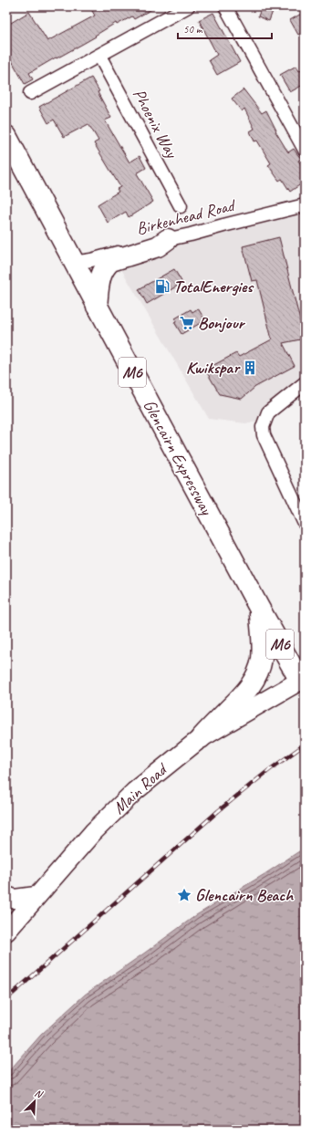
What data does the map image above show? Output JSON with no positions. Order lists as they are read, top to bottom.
{
  "streets": {
    "main road": ["M6", "Glencairn Expressway", "Main Road"],
    "street": ["Phoenix Way", "Birkenhead Road"]
  },
  "crossings": [
    ["Birkenhead Road", "Glencairn Expressway"],
    ["Glencairn Expressway", "Main Road"]
  ],
  "places": {
    "fuel station": ["TotalEnergies"],
    "supermarket": ["Bonjour"],
    "building": ["Kwikspar"],
    "place": ["Glencairn Beach"]
  },
  "scale_bar": "50 m",
  "north": "top right"
}
